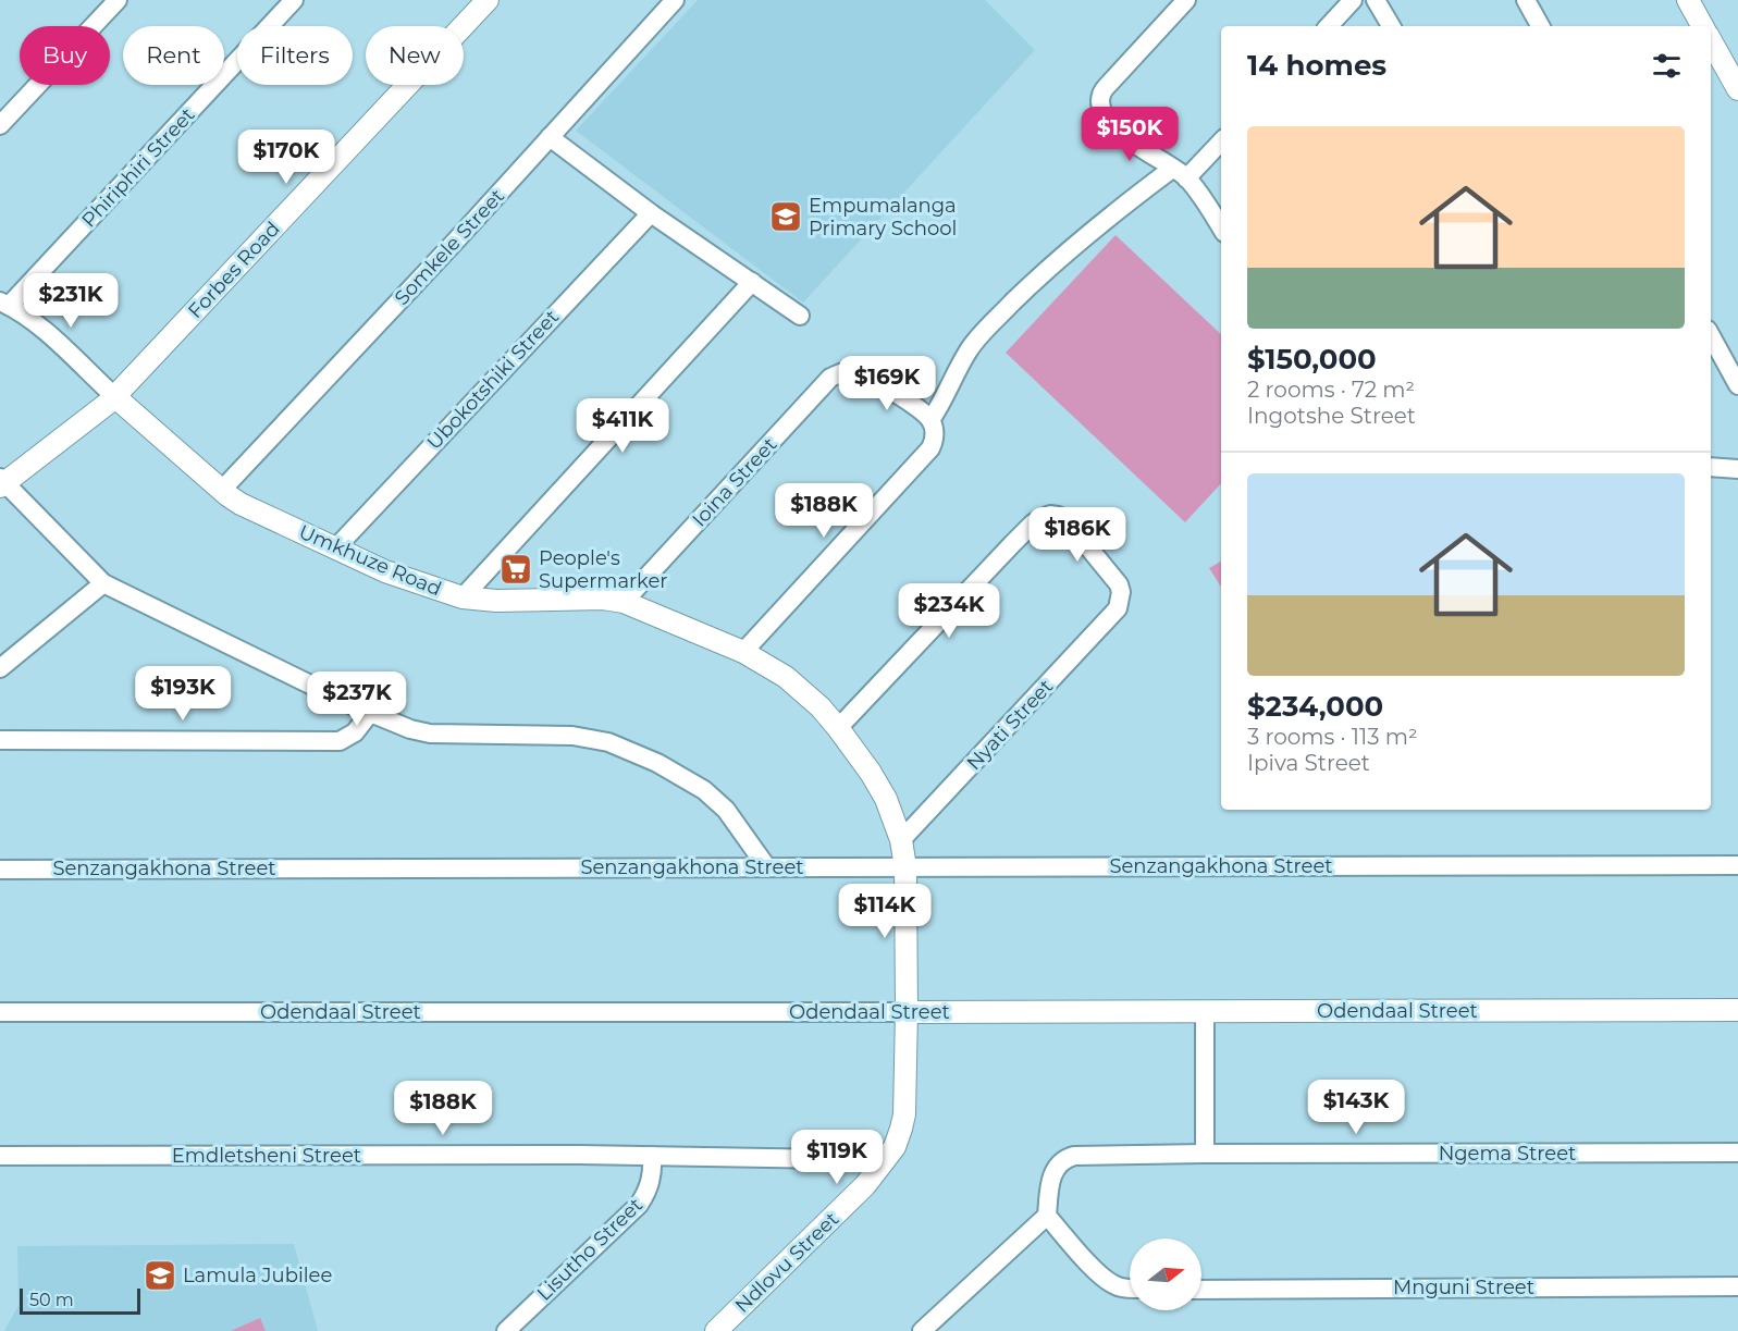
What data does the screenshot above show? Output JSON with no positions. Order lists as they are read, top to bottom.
{
  "streets": {
    "street": [
      "Phiriphiri Street",
      "Somkele Street",
      "Forbes Road",
      "Ubokotshiki Street",
      "Ioina Street",
      "Umkhuze Road",
      "Nyati Street",
      "Senzangakhona Street",
      "Odendaal Street",
      "Ngema Street",
      "Emdletsheni Street",
      "Lisutho Street",
      "Ndlovu Street",
      "Mnguni Street"
    ]
  },
  "crossings": [
    ["Somkele Street", "Umkhuze Road"],
    ["Forbes Road", "Umkhuze Road"],
    ["Ubokotshiki Street", "Umkhuze Road"],
    ["Ioina Street", "Umkhuze Road"],
    ["Umkhuze Road", "Nyati Street"],
    ["Umkhuze Road", "Senzangakhona Street"],
    ["Umkhuze Road", "Odendaal Street"],
    ["Umkhuze Road", "Ndlovu Street"],
    ["Odendaal Street", "Ndlovu Street"],
    ["Emdletsheni Street", "Lisutho Street"],
    ["Emdletsheni Street", "Ndlovu Street"]
  ],
  "places": {
    "school or university": ["Empumalanga Primary School", "Lamula Jubilee"],
    "supermarket": ["People's Supermarker"]
  },
  "scale_bar": "50 m",
  "north": "right",
  "page": {
    "chip": [
      "Buy",
      "Rent",
      "Filters",
      "New"
    ],
    "heading": "14 homes",
    "list": [
      {
        "name": "$150,000",
        "note": "2 rooms · 72 m² · Ingotshe Street"
      },
      {
        "name": "$234,000",
        "note": "3 rooms · 113 m² · Ipiva Street"
      }
    ],
    "price": [
      "$150K",
      "$170K",
      "$231K",
      "$169K",
      "$411K",
      "$188K",
      "$186K",
      "$234K",
      "$193K",
      "$237K",
      "$114K",
      "$143K",
      "$188K",
      "$119K"
    ],
    "scale": "50 m"
  }
}
